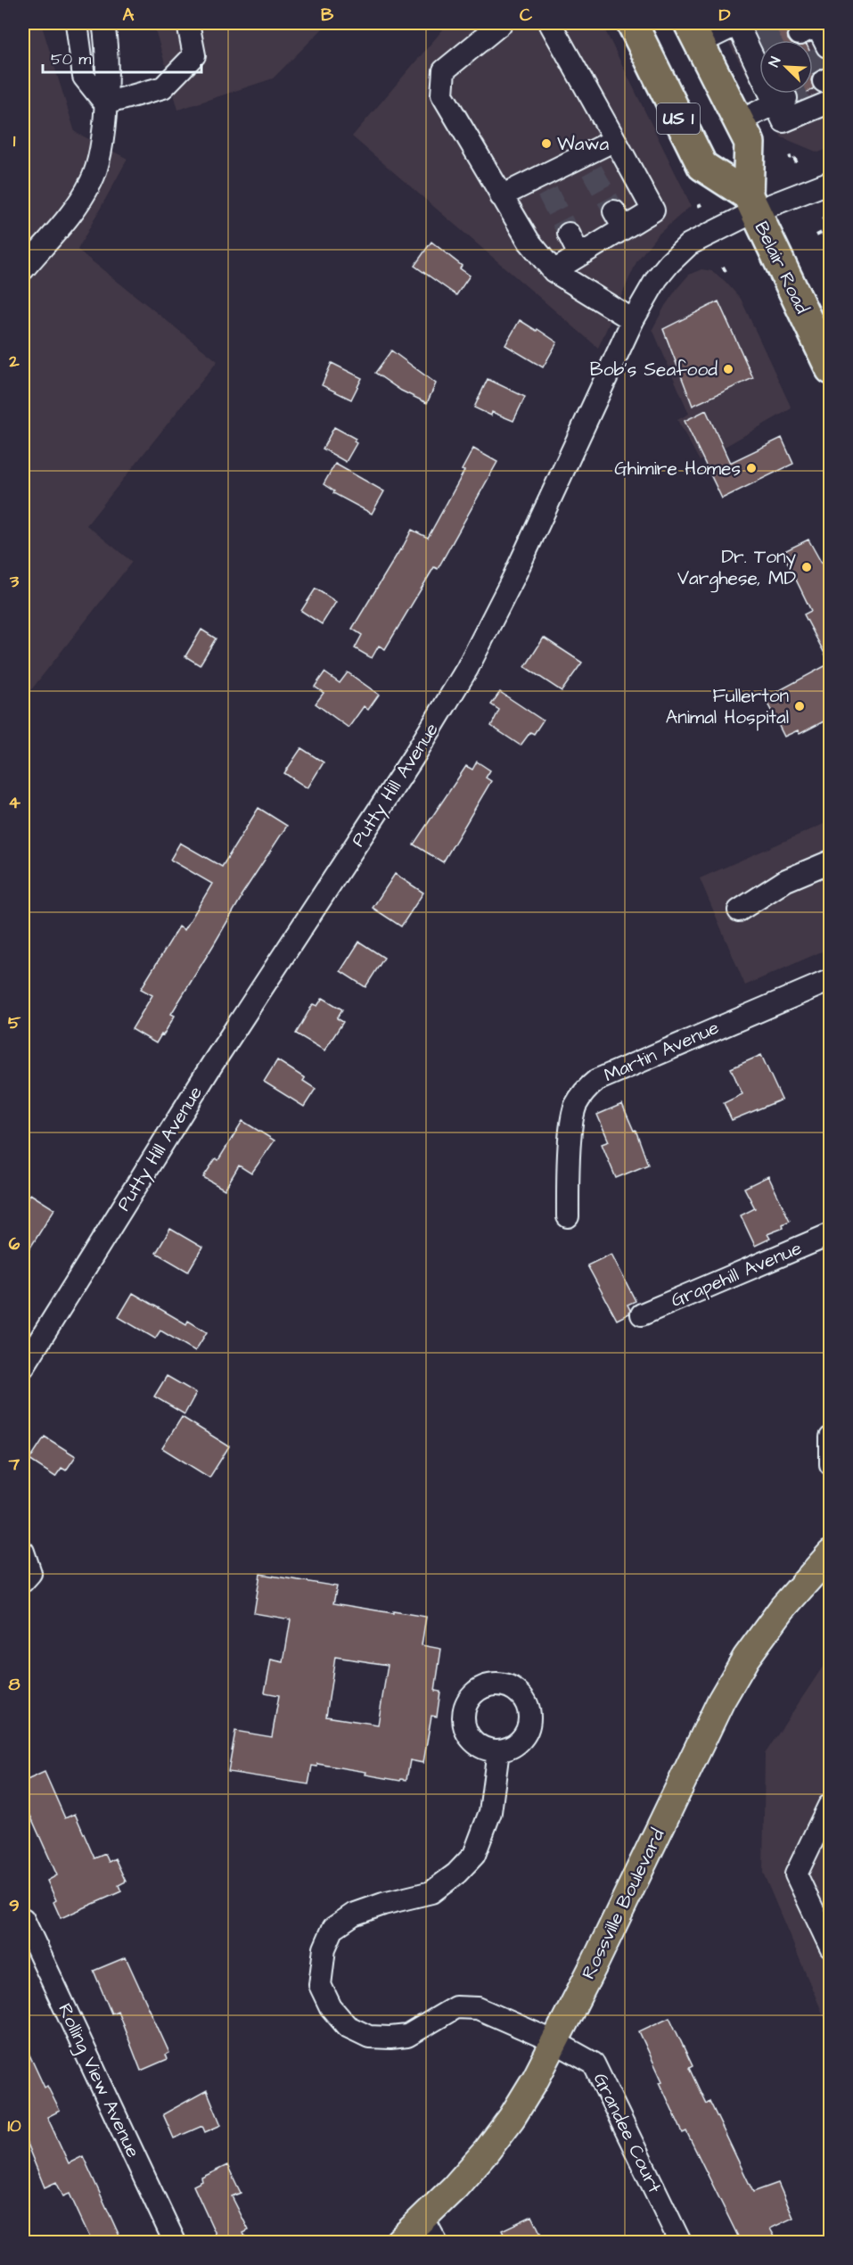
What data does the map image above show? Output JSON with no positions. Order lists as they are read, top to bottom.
{
  "streets": {
    "highway": ["US 1", "Belair Road"],
    "main road": ["Rossville Boulevard"],
    "street": [
      "Putty Hill Avenue",
      "Martin Avenue",
      "Grapehill Avenue",
      "Rolling View Avenue",
      "Grandee Court"
    ]
  },
  "crossings": [
    ["US 1", "Belair Road"],
    ["US 1", "Putty Hill Avenue"],
    ["Belair Road", "Putty Hill Avenue"],
    ["Rossville Boulevard", "Grandee Court"]
  ],
  "places": [
    "Wawa",
    "Bob's Seafood",
    "Ghimire Homes",
    "Dr. Tony Varghese, MD",
    "Fullerton Animal Hospital"
  ],
  "scale_bar": "50 m",
  "north": "top left",
  "grid": {
    "columns": [
      "A",
      "B",
      "C",
      "D"
    ],
    "rows": [
      "1",
      "2",
      "3",
      "4",
      "5",
      "6",
      "7",
      "8",
      "9",
      "10"
    ]
  }
}
